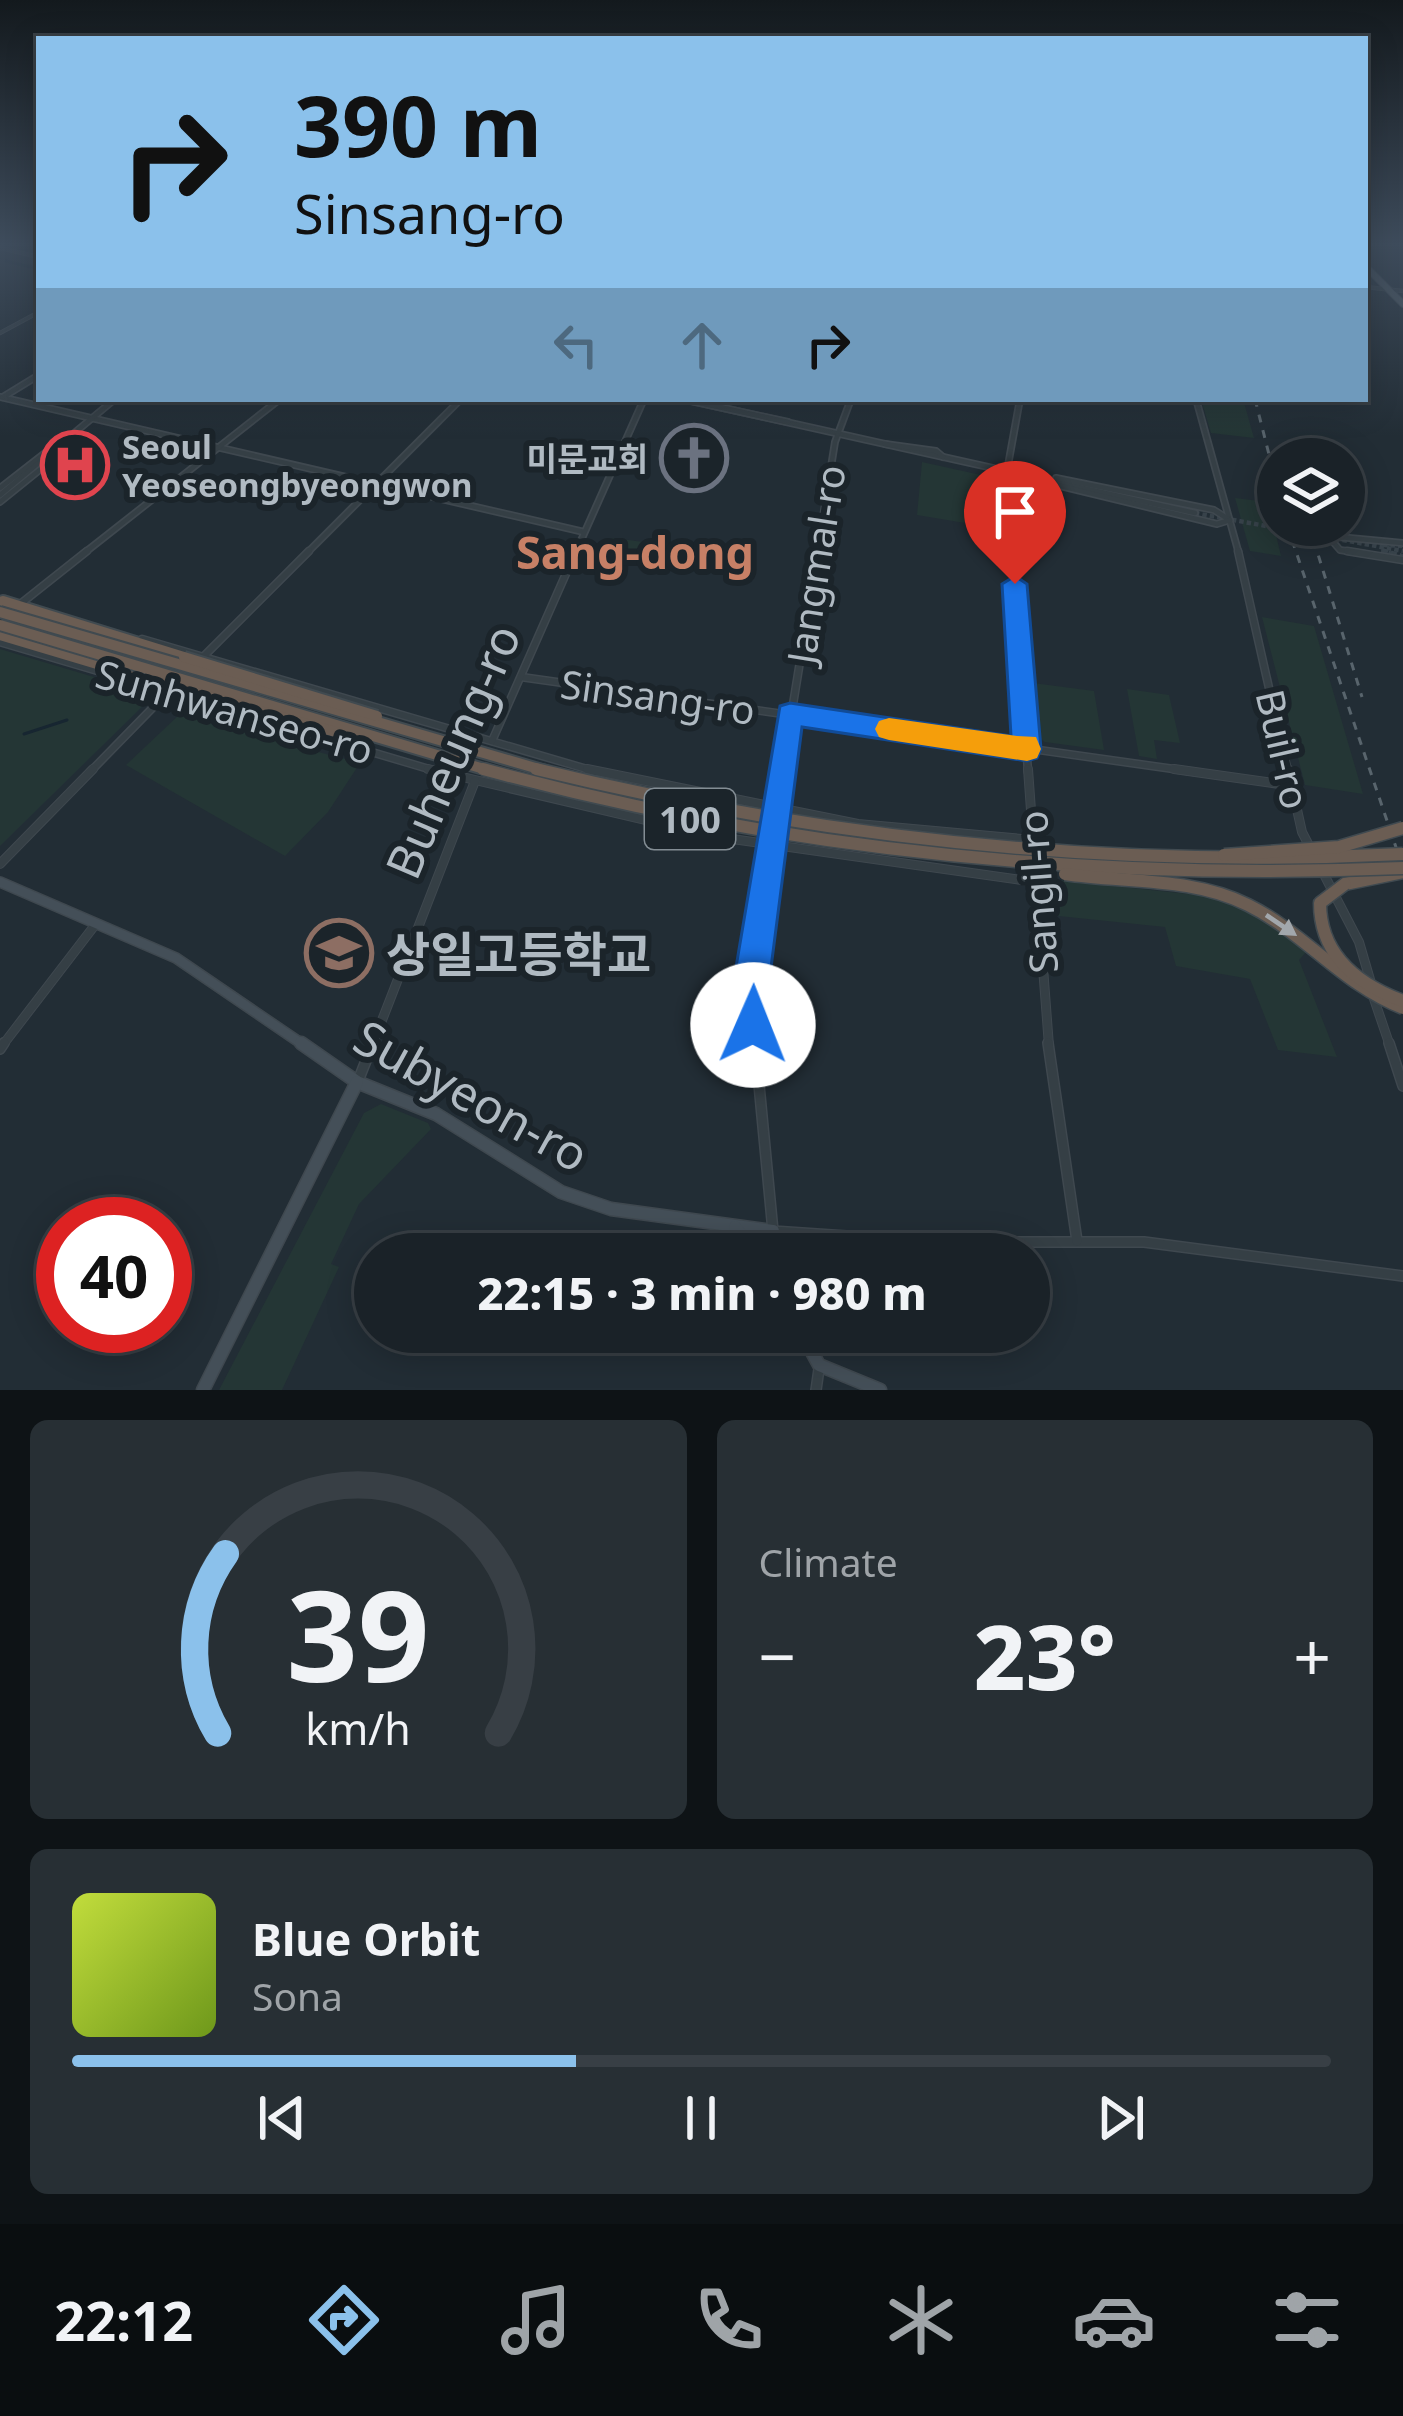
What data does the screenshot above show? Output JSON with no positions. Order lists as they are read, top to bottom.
{
  "streets": {
    "highway": ["100"],
    "main road": ["Buheung-ro", "Subyeon-ro"],
    "street": [
      "Jangmal-ro",
      "Sinsang-ro",
      "Sunhwanseo-ro",
      "Buil-ro",
      "Sangil-ro"
    ]
  },
  "crossings": [
    ["Jangmal-ro", "Sinsang-ro"],
    ["Jangmal-ro", "Sunhwanseo-ro"],
    ["Jangmal-ro", "Subyeon-ro"],
    ["Sinsang-ro", "Buil-ro"],
    ["Sinsang-ro", "Buheung-ro"],
    ["Sinsang-ro", "Sangil-ro"],
    ["Sunhwanseo-ro", "Buheung-ro"],
    ["Sunhwanseo-ro", "Sangil-ro"],
    ["Buheung-ro", "Subyeon-ro"]
  ],
  "districts": ["Sang-dong"],
  "places": {
    "church": ["미문교회"],
    "hospital": ["Seoul Yeoseongbyeongwon"],
    "school or university": ["상일고등학교"]
  },
  "page": {
    "turn": ["390 m", "Sinsang-ro"],
    "limit": "40",
    "trip": "22:15 · 3 min · 980 m",
    "tile": "Climate",
    "heat": ["−", "23°", "+"],
    "song": ["Blue Orbit", "Sona"],
    "tabs": "22:12",
    "gauge": ["39", "km/h"]
  }
}
